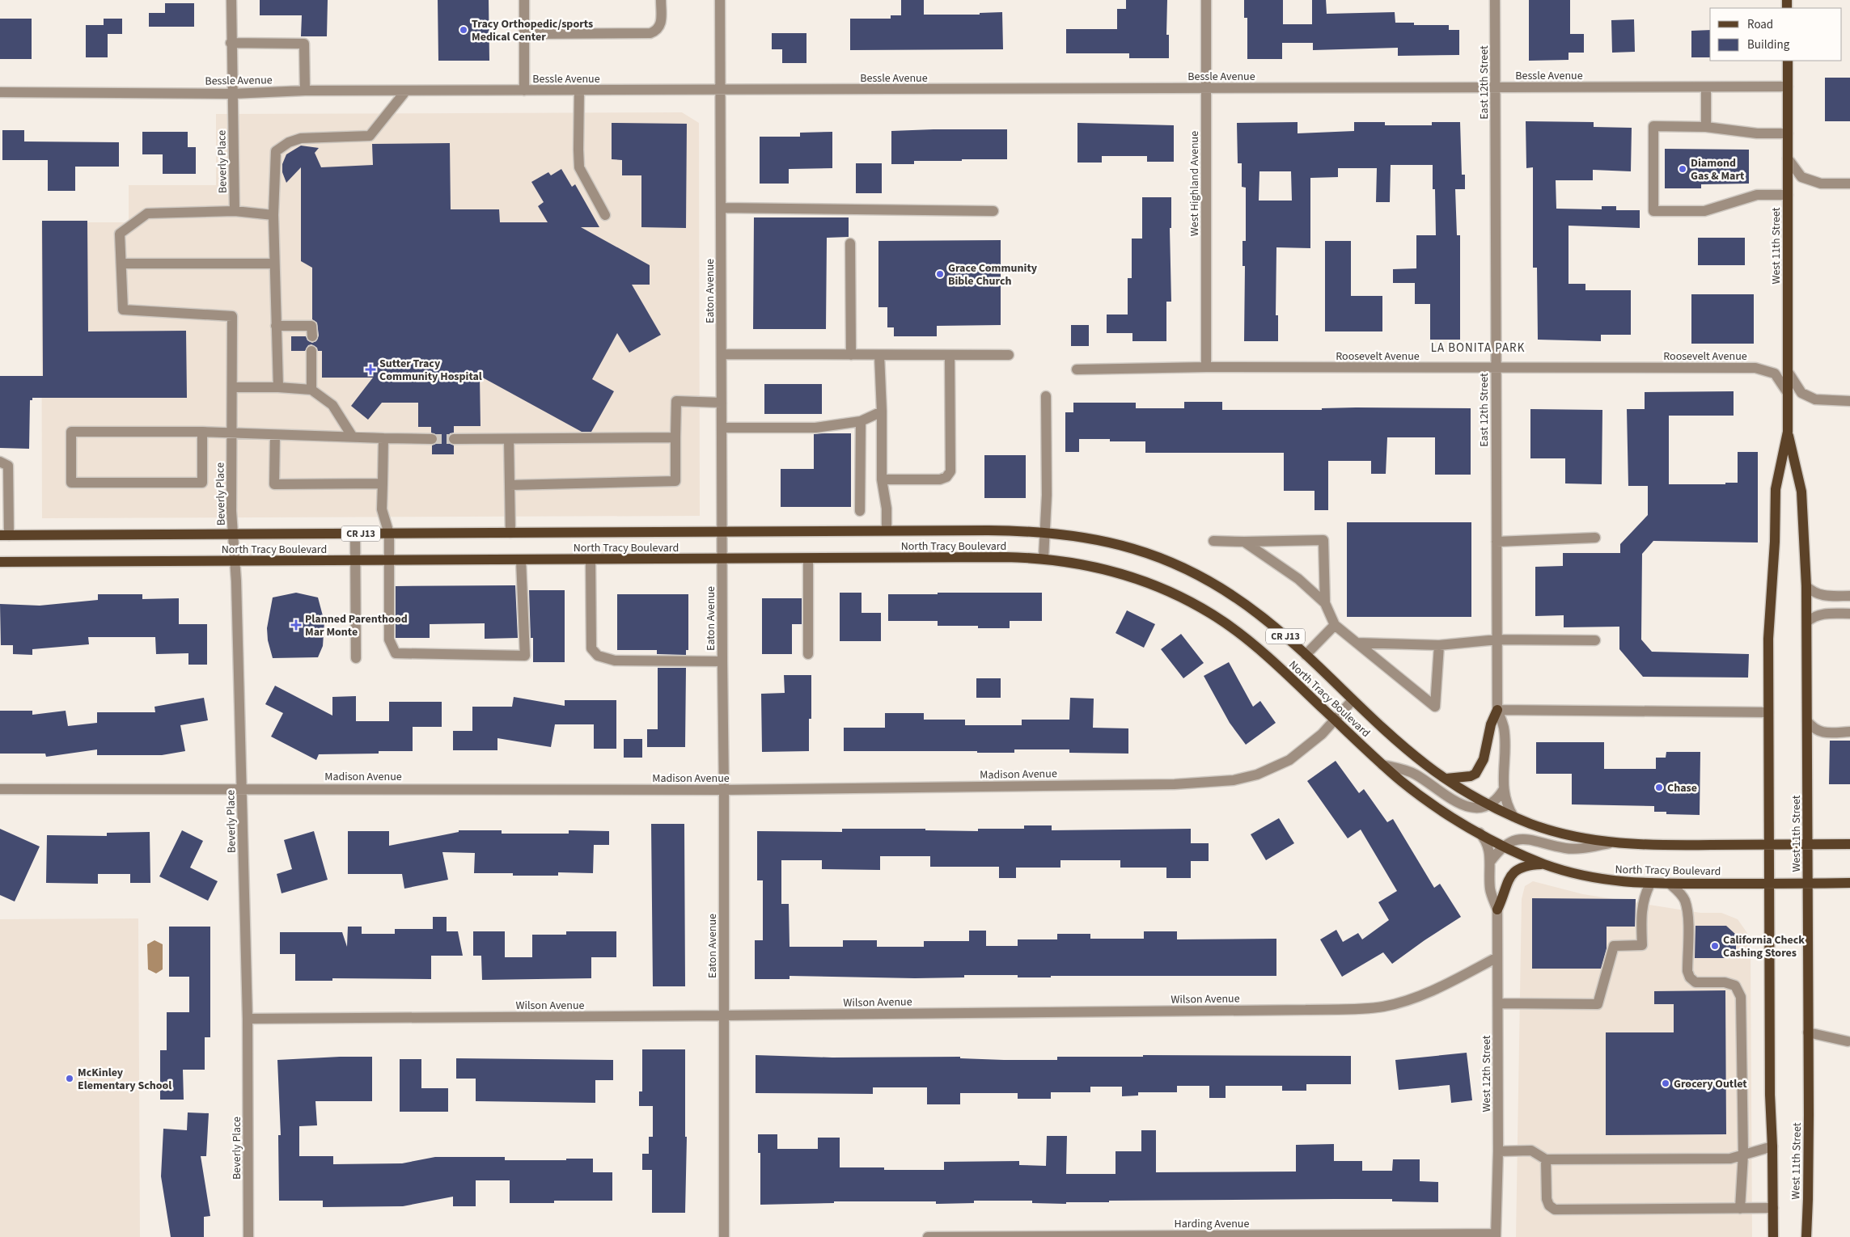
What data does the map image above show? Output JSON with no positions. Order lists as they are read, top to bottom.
{
  "streets": {
    "main road": ["West 11th Street", "CR J13", "North Tracy Boulevard"],
    "street": [
      "Bessle Avenue",
      "East 12th Street",
      "Beverly Place",
      "West Highland Avenue",
      "Eaton Avenue",
      "Roosevelt Avenue",
      "Madison Avenue",
      "Wilson Avenue",
      "West 12th Street",
      "Harding Avenue"
    ]
  },
  "crossings": [
    ["Bessle Avenue", "East 12th Street"],
    ["Bessle Avenue", "Beverly Place"],
    ["Bessle Avenue", "West Highland Avenue"],
    ["Bessle Avenue", "West 11th Street"],
    ["Bessle Avenue", "Eaton Avenue"],
    ["East 12th Street", "Roosevelt Avenue"],
    ["East 12th Street", "North Tracy Boulevard"],
    ["Beverly Place", "North Tracy Boulevard"],
    ["Beverly Place", "Madison Avenue"],
    ["Beverly Place", "Wilson Avenue"],
    ["West Highland Avenue", "Roosevelt Avenue"],
    ["West 11th Street", "Roosevelt Avenue"],
    ["West 11th Street", "North Tracy Boulevard"],
    ["Eaton Avenue", "North Tracy Boulevard"],
    ["Eaton Avenue", "Madison Avenue"],
    ["Eaton Avenue", "Wilson Avenue"],
    ["North Tracy Boulevard", "Madison Avenue"],
    ["Wilson Avenue", "West 12th Street"],
    ["West 12th Street", "Harding Avenue"]
  ],
  "districts": ["LA BONITA PARK"],
  "places": {
    "other": [
      "Tracy Orthopedic/sports Medical Center",
      "Diamond Gas & Mart",
      "Grace Community Bible Church",
      "Chase",
      "California Check Cashing Stores",
      "McKinley Elementary School",
      "Grocery Outlet"
    ],
    "health": ["Sutter Tracy Community Hospital", "Planned Parenthood Mar Monte"]
  },
  "legend": ["Road", "Building"]
}
